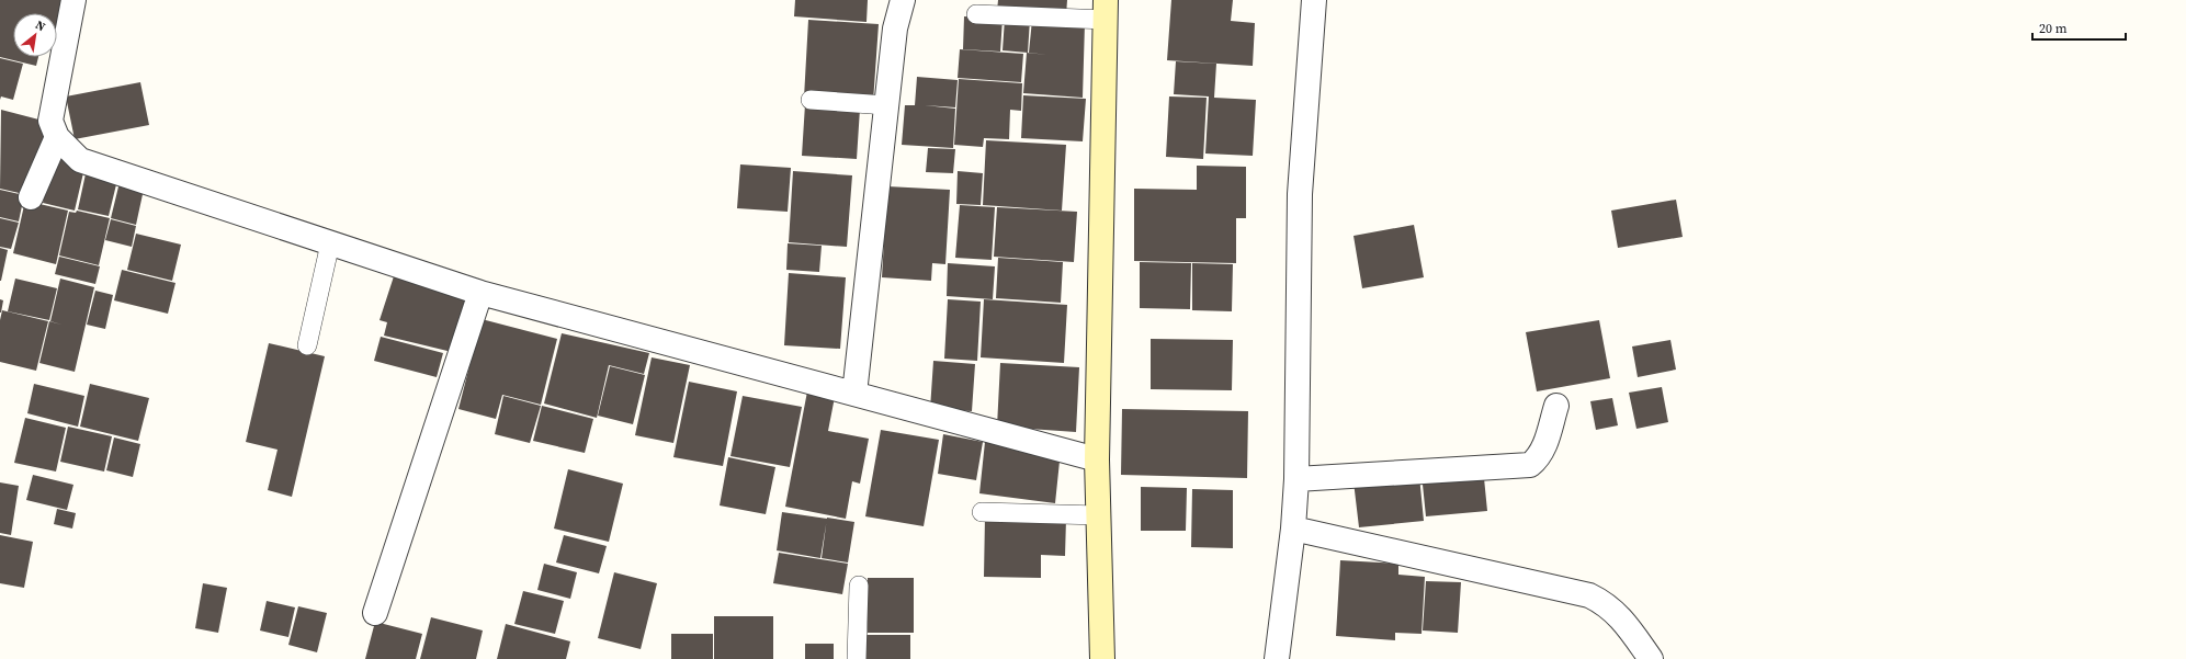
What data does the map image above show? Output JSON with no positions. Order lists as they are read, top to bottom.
{
  "scale_bar": "20 m",
  "north": "top right"
}
